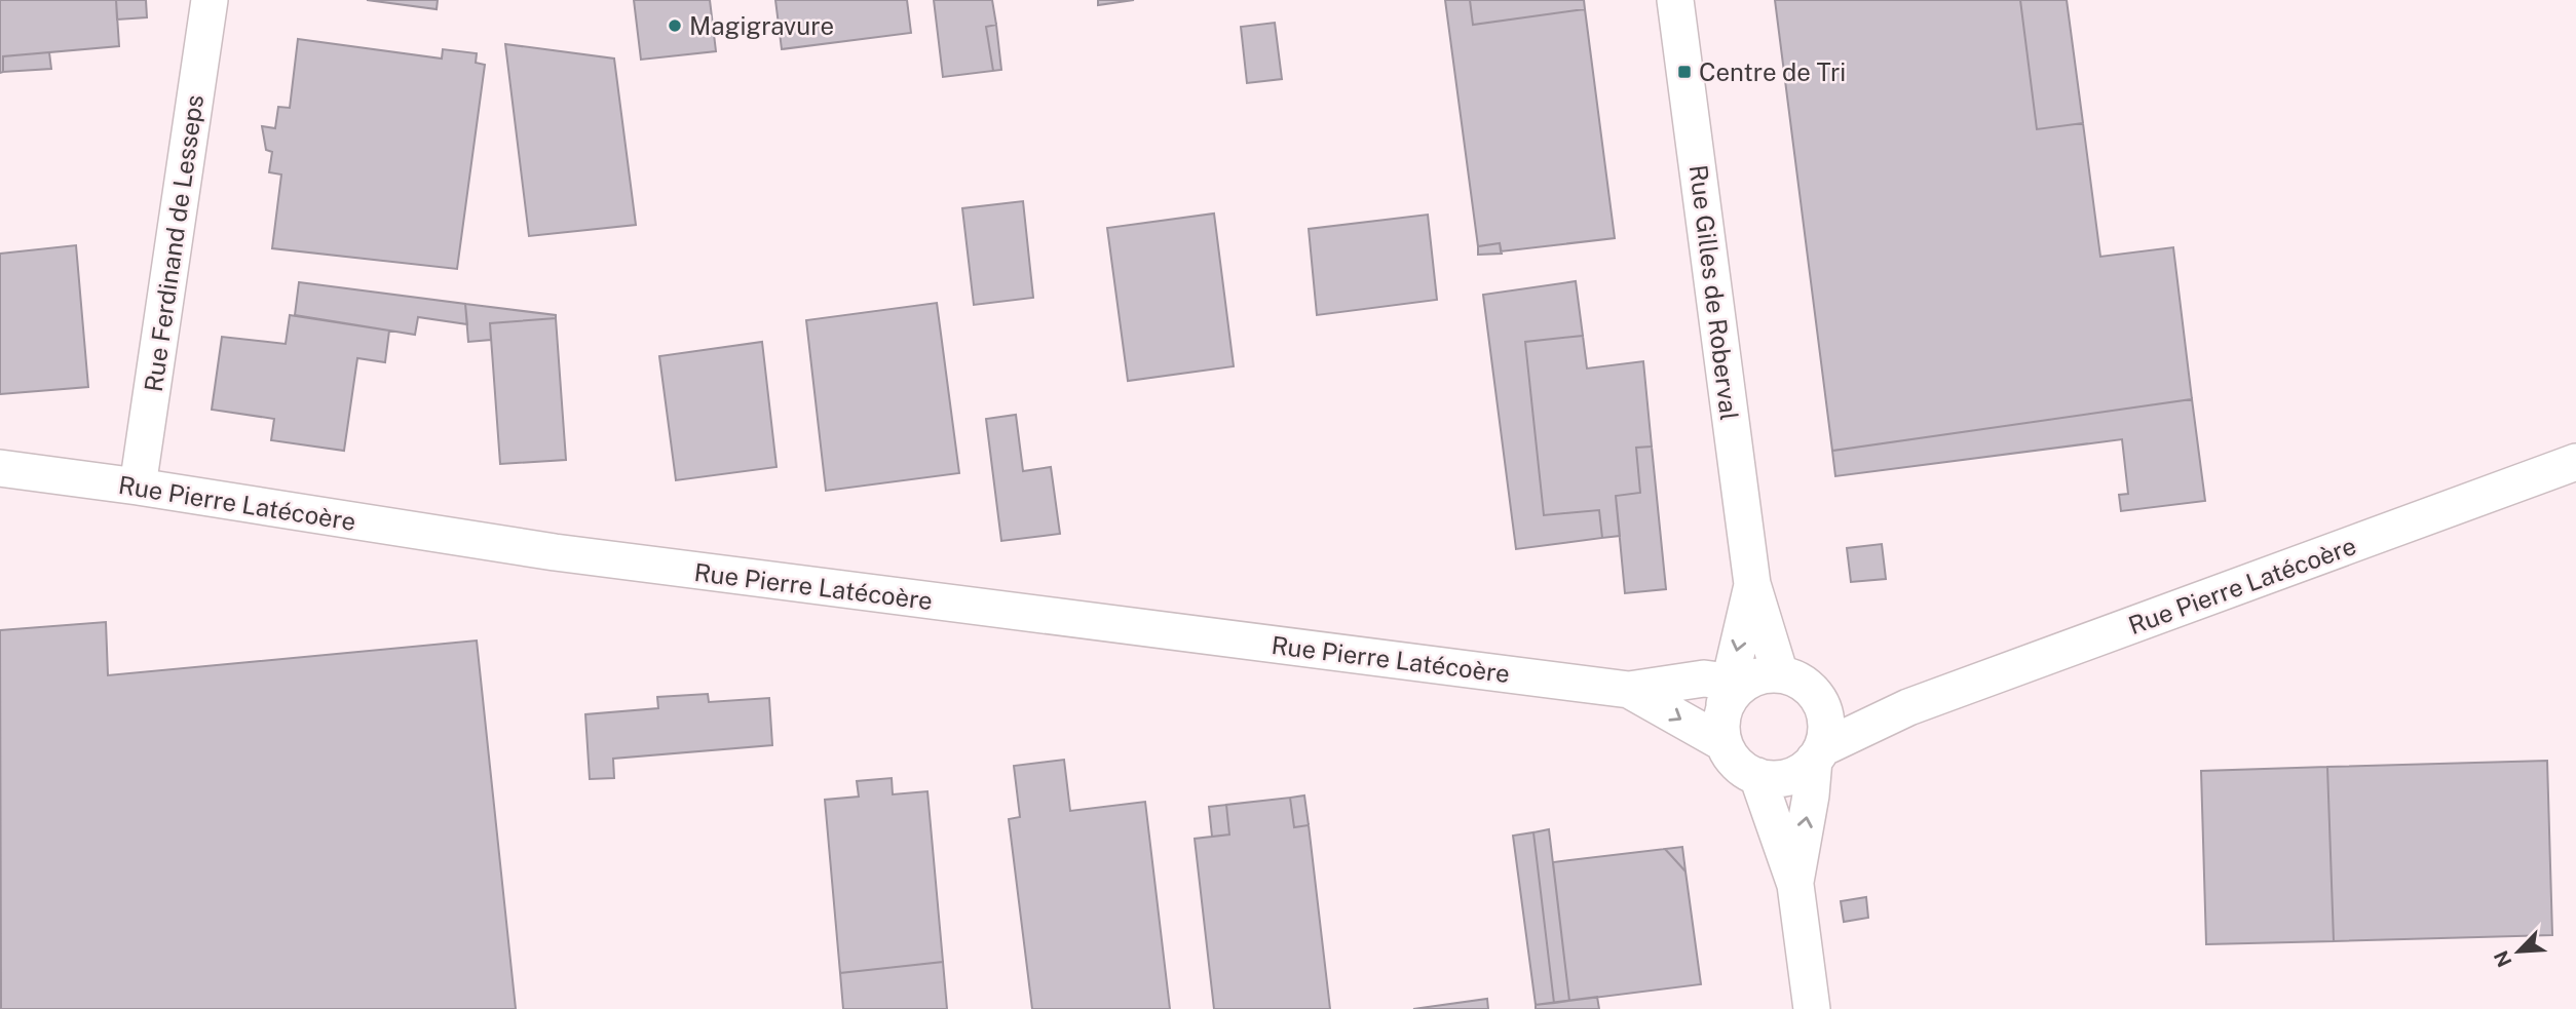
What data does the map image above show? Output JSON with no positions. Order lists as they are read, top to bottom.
{
  "streets": {
    "street": ["Rue Ferdinand de Lesseps", "Rue Gilles de Roberval", "Rue Pierre Latécoère"]
  },
  "crossings": [
    ["Rue Ferdinand de Lesseps", "Rue Pierre Latécoère"],
    ["Rue Gilles de Roberval", "Rue Pierre Latécoère"]
  ],
  "places": {
    "other": ["Magigravure"],
    "transit": ["Centre de Tri"]
  },
  "north": "bottom left"
}
